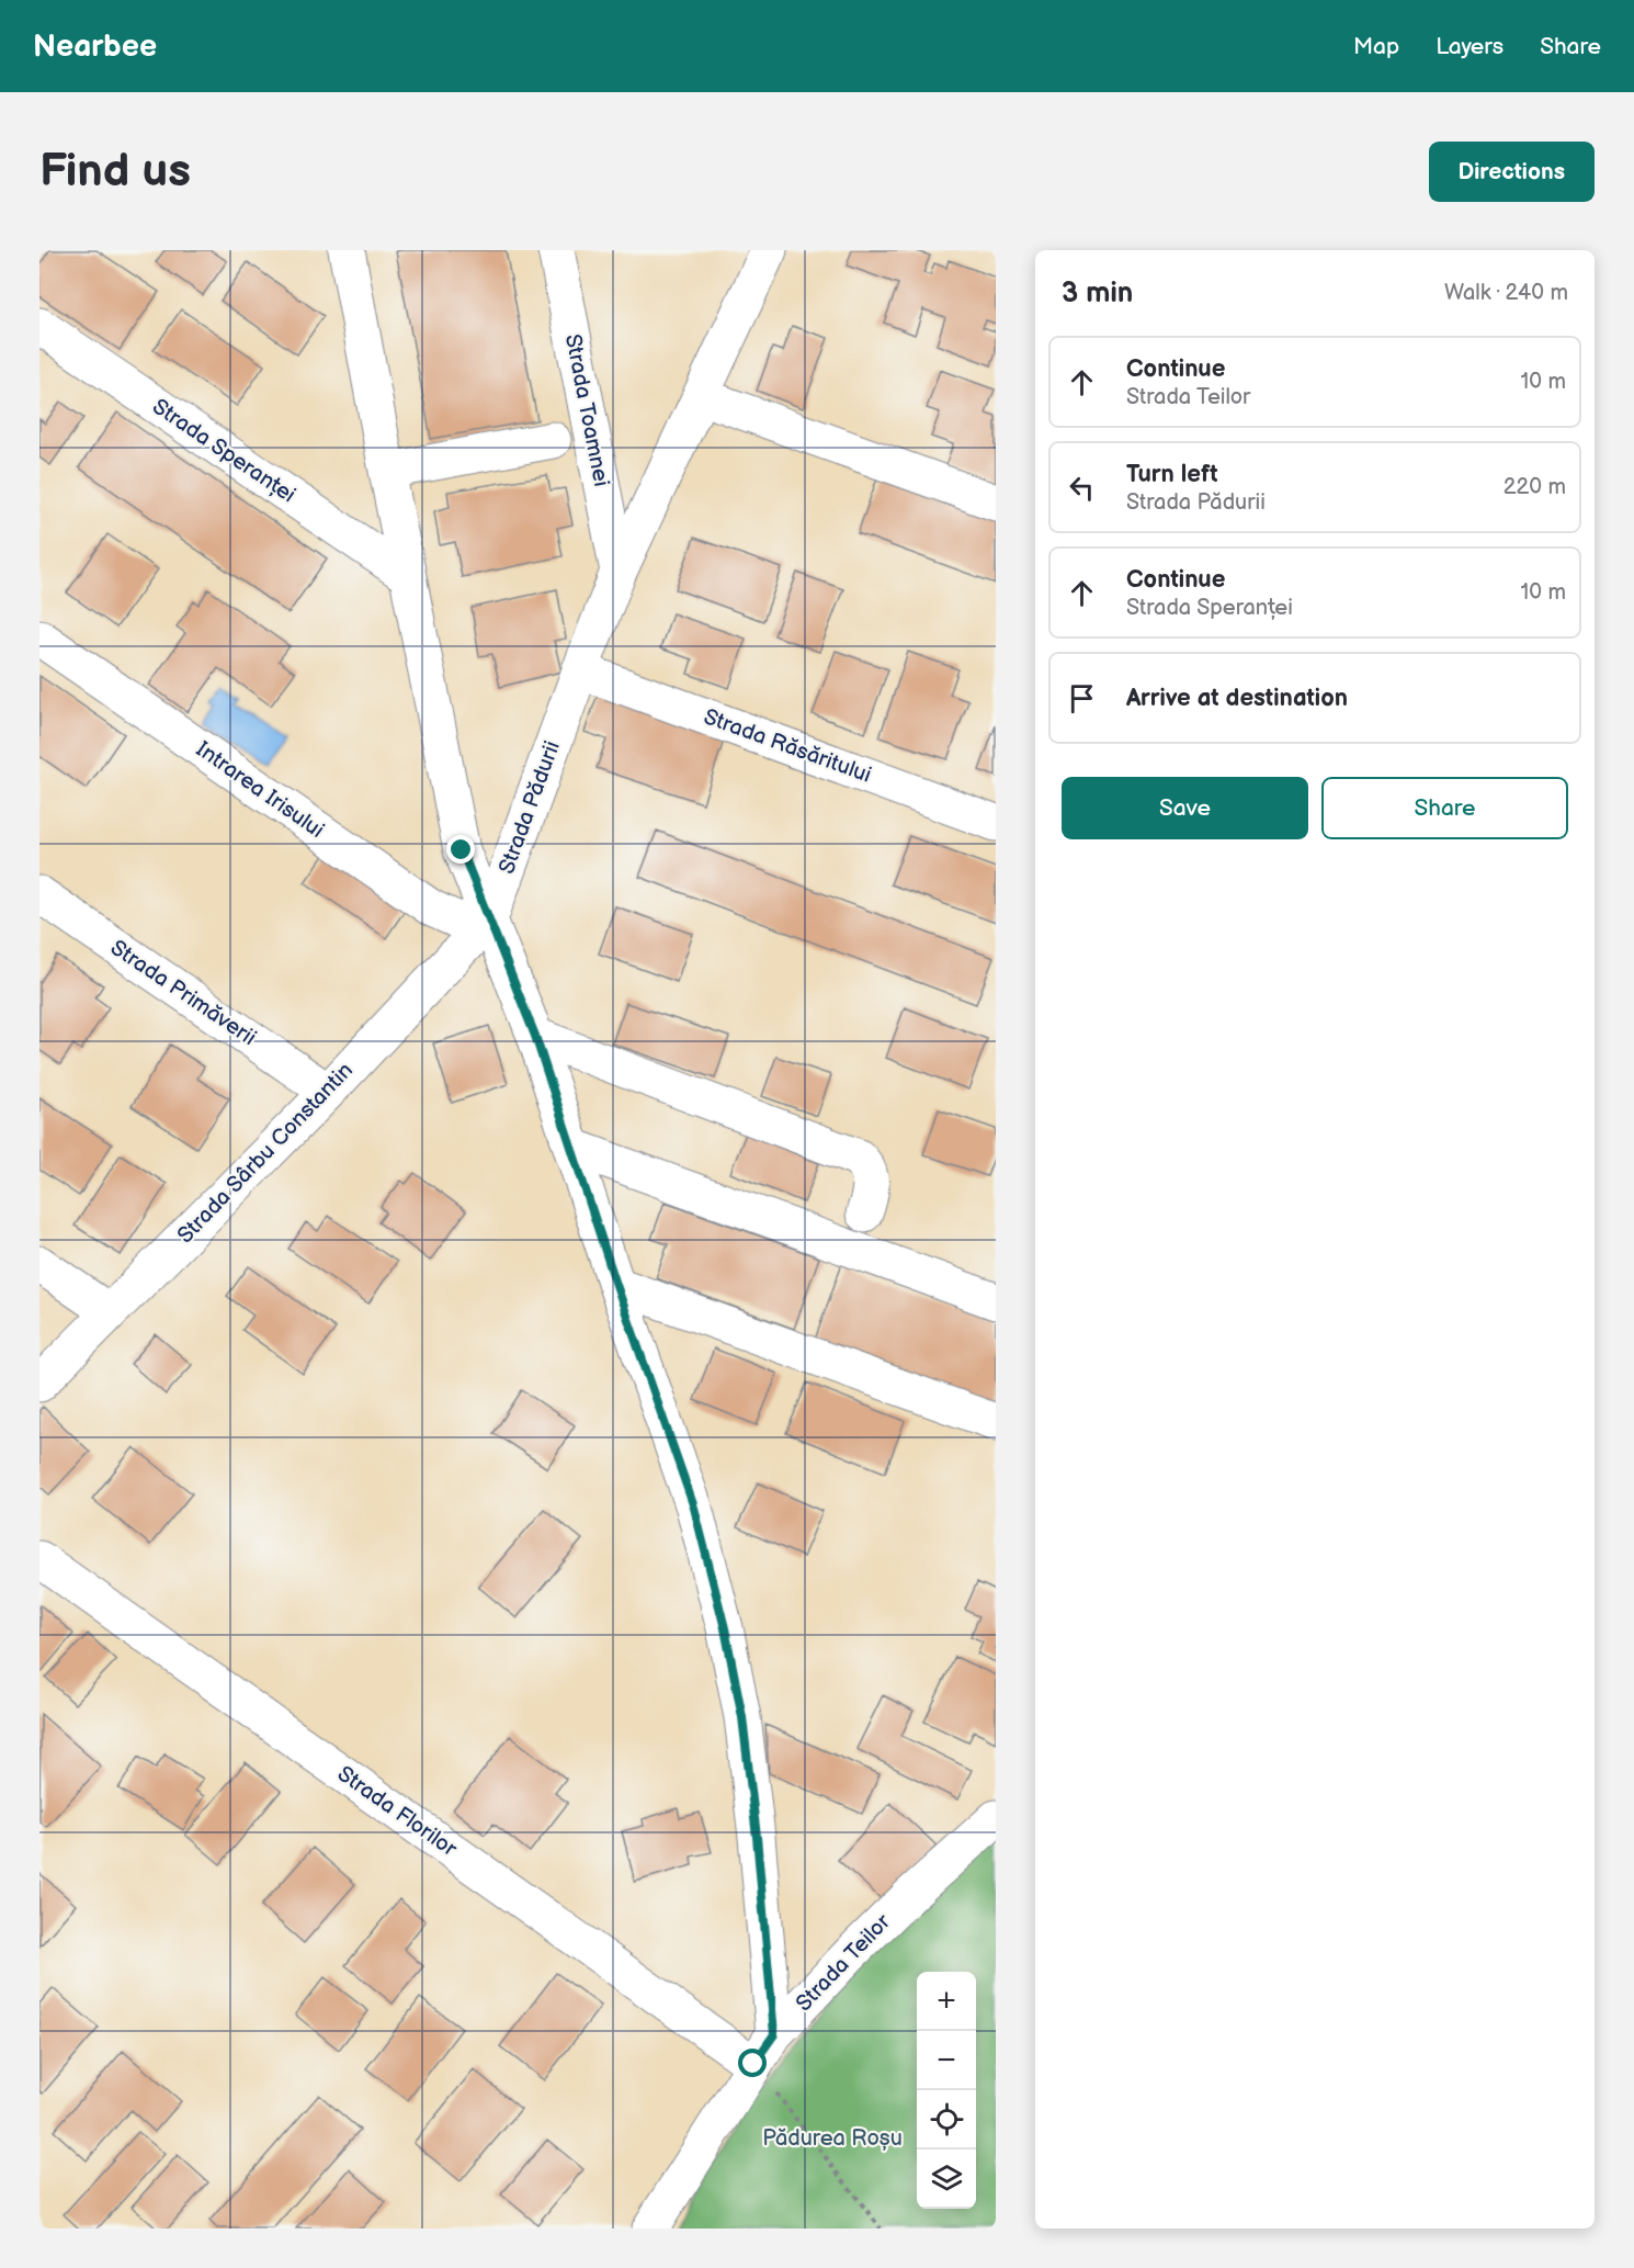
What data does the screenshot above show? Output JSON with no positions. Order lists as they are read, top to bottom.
{
  "streets": {
    "street": [
      "Strada Toamnei",
      "Strada Speranței",
      "Strada Răsăritului",
      "Intrarea Irisului",
      "Strada Pădurii",
      "Strada Primăverii",
      "Strada Sârbu Constantin",
      "Strada Florilor",
      "Strada Teilor"
    ]
  },
  "crossings": [
    ["Strada Toamnei", "Strada Pădurii"],
    ["Strada Răsăritului", "Strada Pădurii"],
    ["Intrarea Irisului", "Strada Pădurii"],
    ["Intrarea Irisului", "Strada Sârbu Constantin"],
    ["Strada Pădurii", "Strada Sârbu Constantin"],
    ["Strada Primăverii", "Strada Sârbu Constantin"],
    ["Strada Florilor", "Strada Teilor"]
  ],
  "parks": ["Pădurea Roșu"],
  "page": {
    "header": "Nearbee",
    "nav": ["Map", "Layers", "Share"],
    "buttons": [
      "Directions",
      ["Save", "Share"]
    ],
    "title": "Find us",
    "heading": ["3 min", "Walk · 240 m"],
    "list": [
      ["Continue", "Strada Teilor", "10 m"],
      ["Turn left", "Strada Pădurii", "220 m"],
      ["Continue", "Strada Speranței", "10 m"],
      "Arrive at destination"
    ],
    "map_buttons": ["+", "−"]
  }
}
